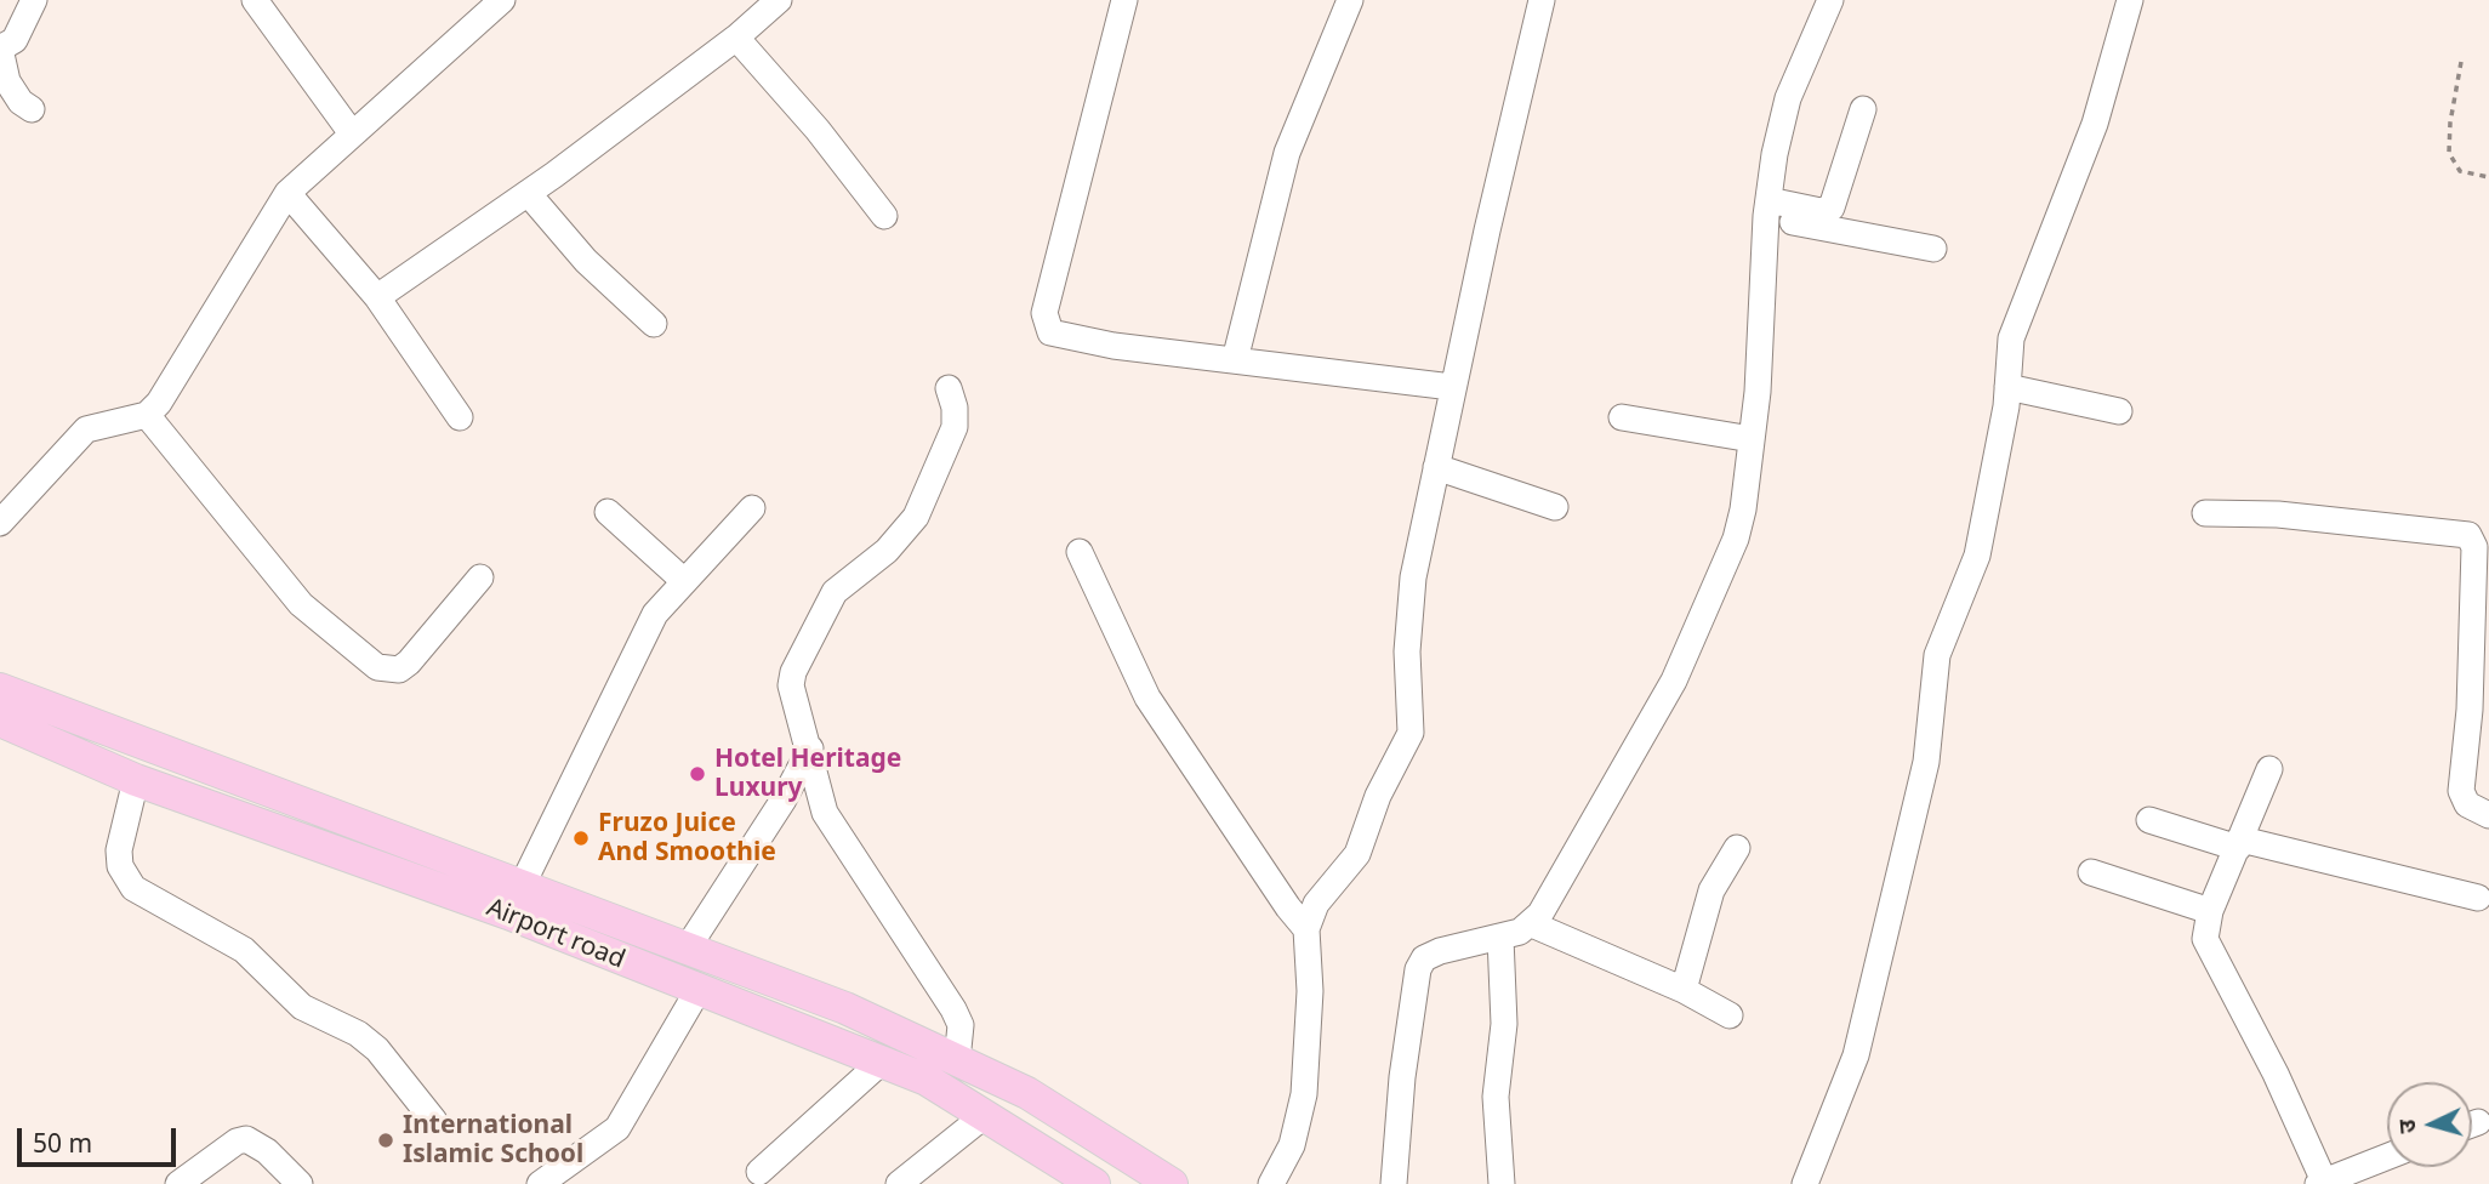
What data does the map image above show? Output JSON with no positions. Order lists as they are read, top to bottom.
{
  "streets": {
    "main road": ["Airport road"]
  },
  "places": ["Hotel Heritage Luxury", "Fruzo Juice And Smoothie", "International Islamic School"],
  "scale_bar": "50 m",
  "north": "left"
}
